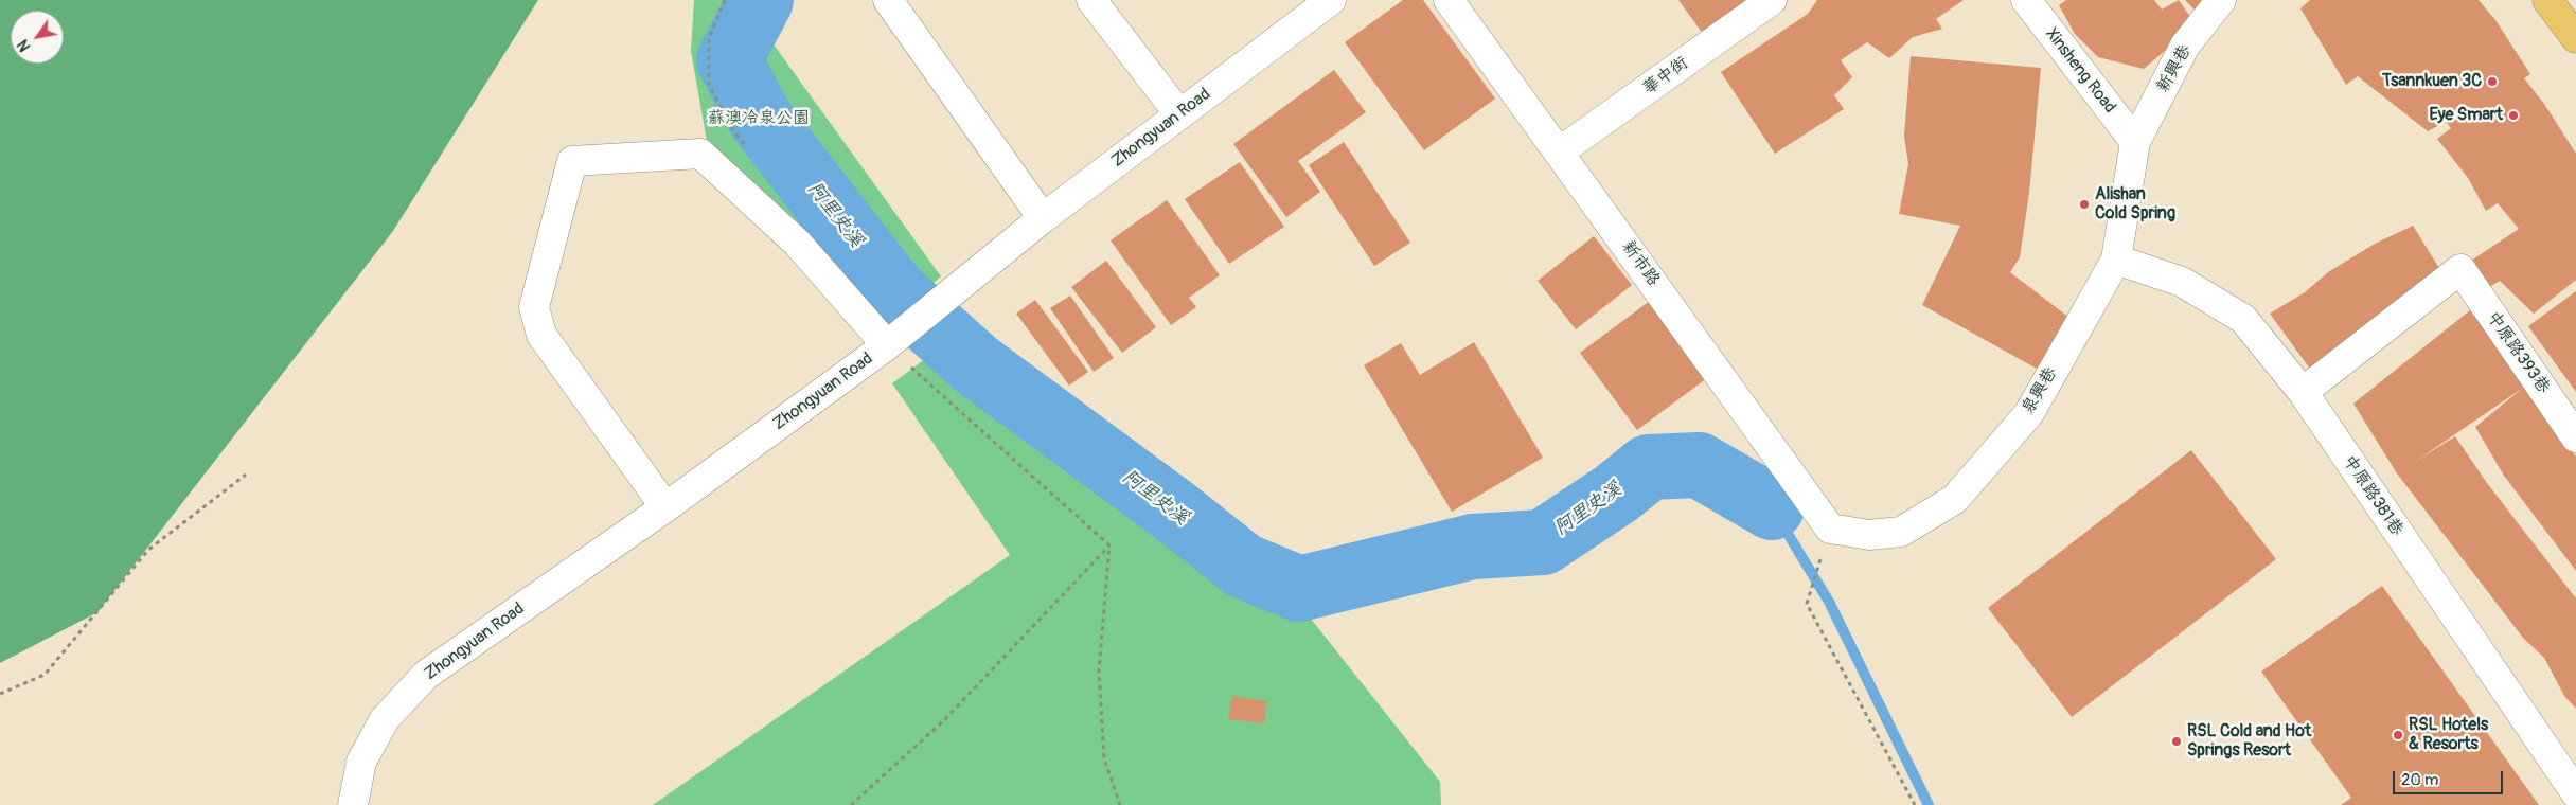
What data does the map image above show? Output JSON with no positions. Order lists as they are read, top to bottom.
{
  "streets": {
    "street": [
      "新興巷",
      "Xinsheng Road",
      "華中街",
      "Zhongyuan Road",
      "新市路",
      "中原路393巷",
      "泉興巷",
      "中原路381巷"
    ]
  },
  "crossings": [
    ["新興巷", "Xinsheng Road"],
    ["新興巷", "泉興巷"],
    ["Xinsheng Road", "泉興巷"],
    ["華中街", "新市路"],
    ["新市路", "泉興巷"],
    ["中原路393巷", "中原路381巷"],
    ["泉興巷", "中原路381巷"]
  ],
  "water": ["阿里史溪"],
  "parks": ["蘇澳冷泉公園"],
  "places": [
    "Tsannkuen 3C",
    "Eye Smart",
    "Alishan Cold Spring",
    "RSL Hotels & Resorts",
    "RSL Cold and Hot Springs Resort"
  ],
  "scale_bar": "20 m",
  "north": "bottom left"
}
